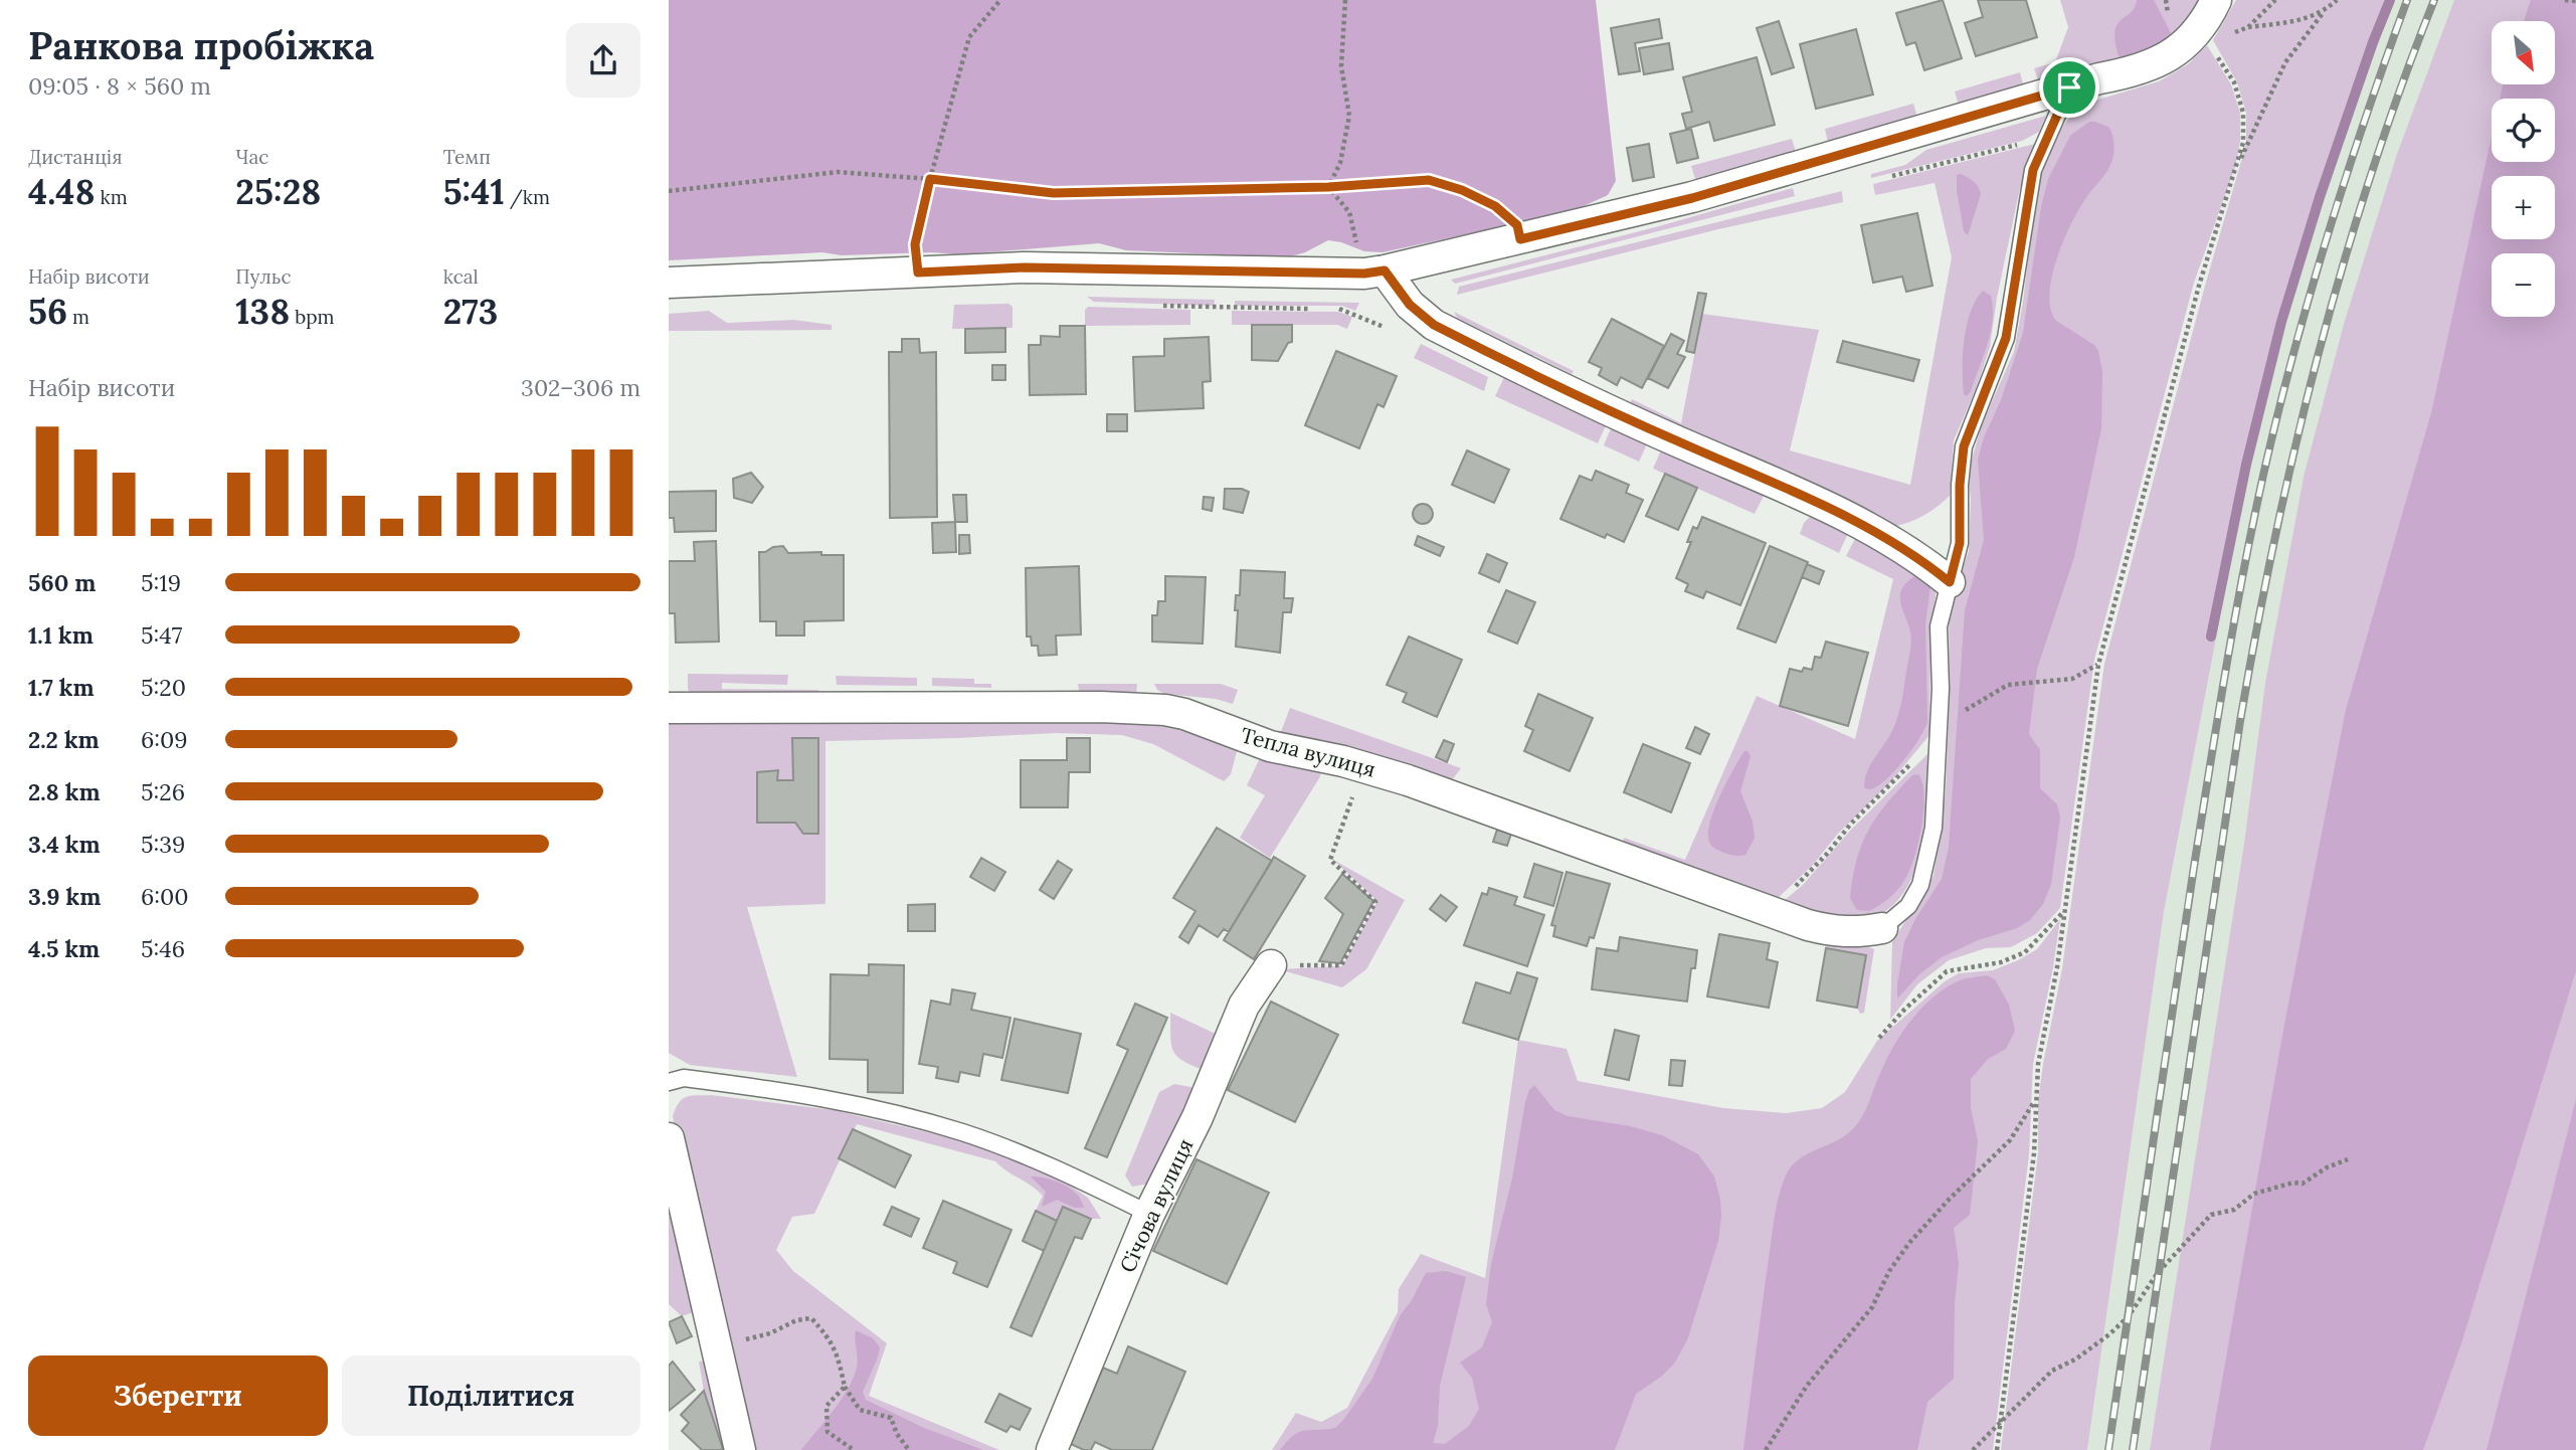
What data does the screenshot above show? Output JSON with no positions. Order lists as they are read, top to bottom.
{
  "streets": {
    "street": ["Тепла вулиця", "Січова вулиця"]
  },
  "north": "bottom right",
  "page": {
    "heading": ["Ранкова пробіжка", "09:05 · 8 × 560 m"],
    "map_buttons": ["+", "−"],
    "stats": [
      ["Дистанція", "4.48 km"],
      ["Час", "25:28"],
      ["Темп", "5:41 /km"],
      ["Набір висоти", "56 m"],
      ["Пульс", "138 bpm"],
      ["kcal", "273"]
    ],
    "chart": ["Набір висоти", "302–306 m"],
    "list": [
      {
        "name": "560 m",
        "note": "5:19"
      },
      {
        "name": "1.1 km",
        "note": "5:47"
      },
      {
        "name": "1.7 km",
        "note": "5:20"
      },
      {
        "name": "2.2 km",
        "note": "6:09"
      },
      {
        "name": "2.8 km",
        "note": "5:26"
      },
      {
        "name": "3.4 km",
        "note": "5:39"
      },
      {
        "name": "3.9 km",
        "note": "6:00"
      },
      {
        "name": "4.5 km",
        "note": "5:46"
      }
    ],
    "buttons": ["Зберегти", "Поділитися"]
  }
}
